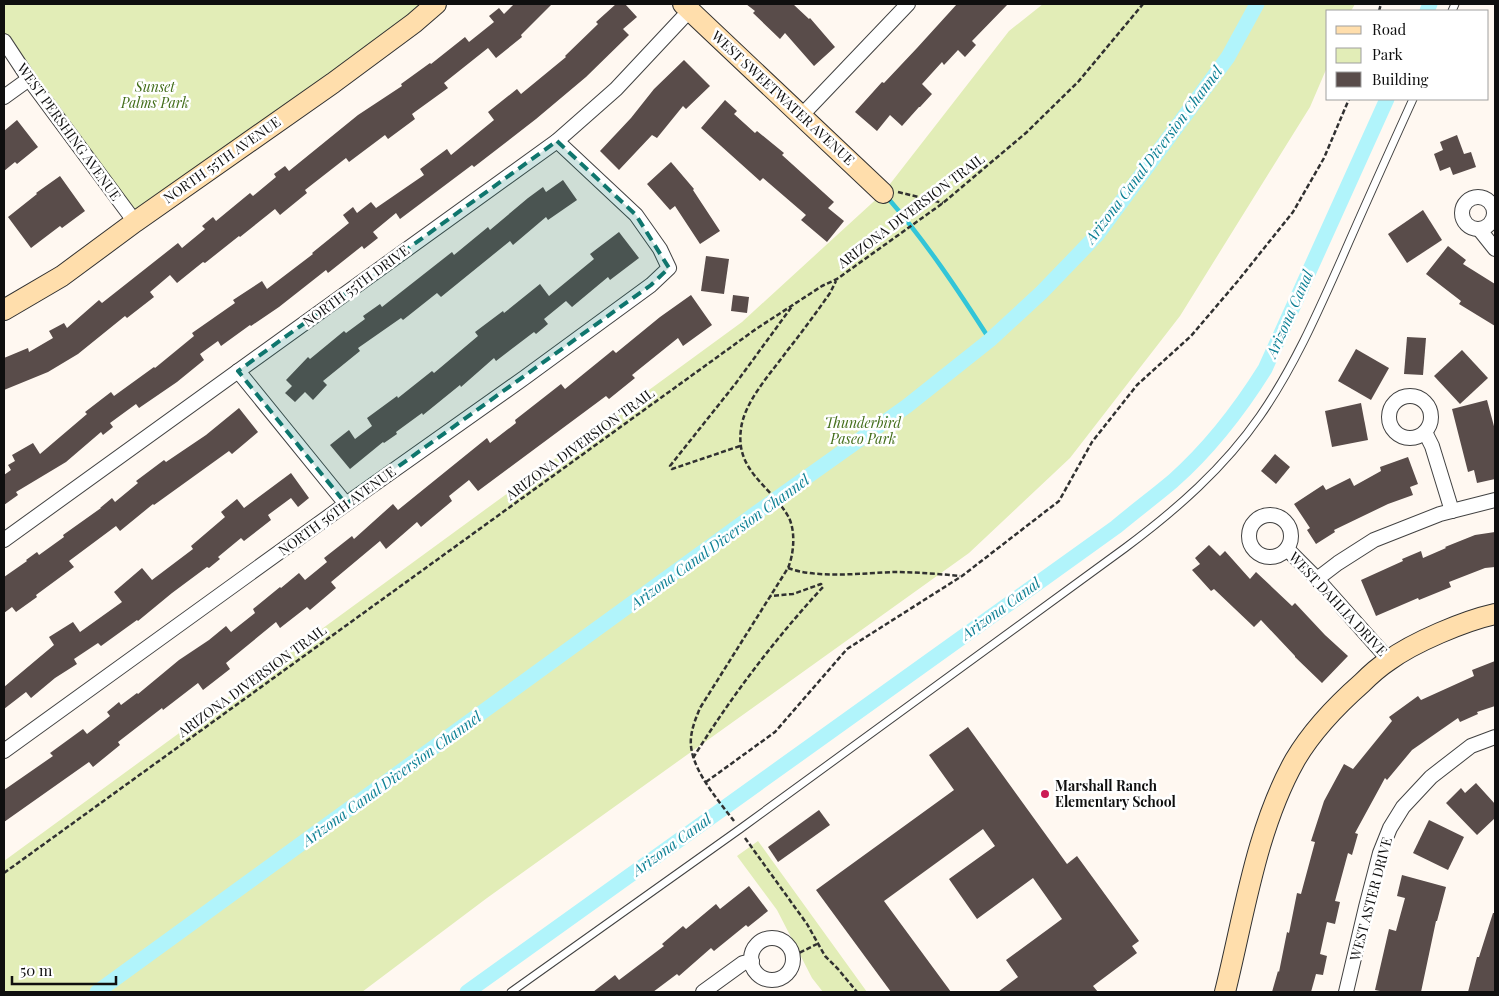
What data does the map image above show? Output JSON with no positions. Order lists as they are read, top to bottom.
{
  "streets": {
    "street": [
      "WEST SWEETWATER AVENUE",
      "WEST PERSHING AVENUE",
      "NORTH 55TH AVENUE",
      "NORTH 55TH DRIVE",
      "NORTH 56TH AVENUE",
      "WEST DAHLIA DRIVE",
      "WEST ASTER DRIVE"
    ],
    "path": ["ARIZONA DIVERSION TRAIL"]
  },
  "crossings": [
    ["WEST SWEETWATER AVENUE", "NORTH 55TH DRIVE"],
    ["WEST PERSHING AVENUE", "NORTH 55TH AVENUE"],
    ["NORTH 55TH DRIVE", "NORTH 56TH AVENUE"]
  ],
  "water": ["Arizona Canal Diversion Channel", "Arizona Canal"],
  "parks": ["Sunset Palms Park", "Thunderbird Paseo Park"],
  "places": ["Marshall Ranch Elementary School"],
  "legend": ["Road", "Park", "Building"],
  "scale_bar": "50 m"
}
